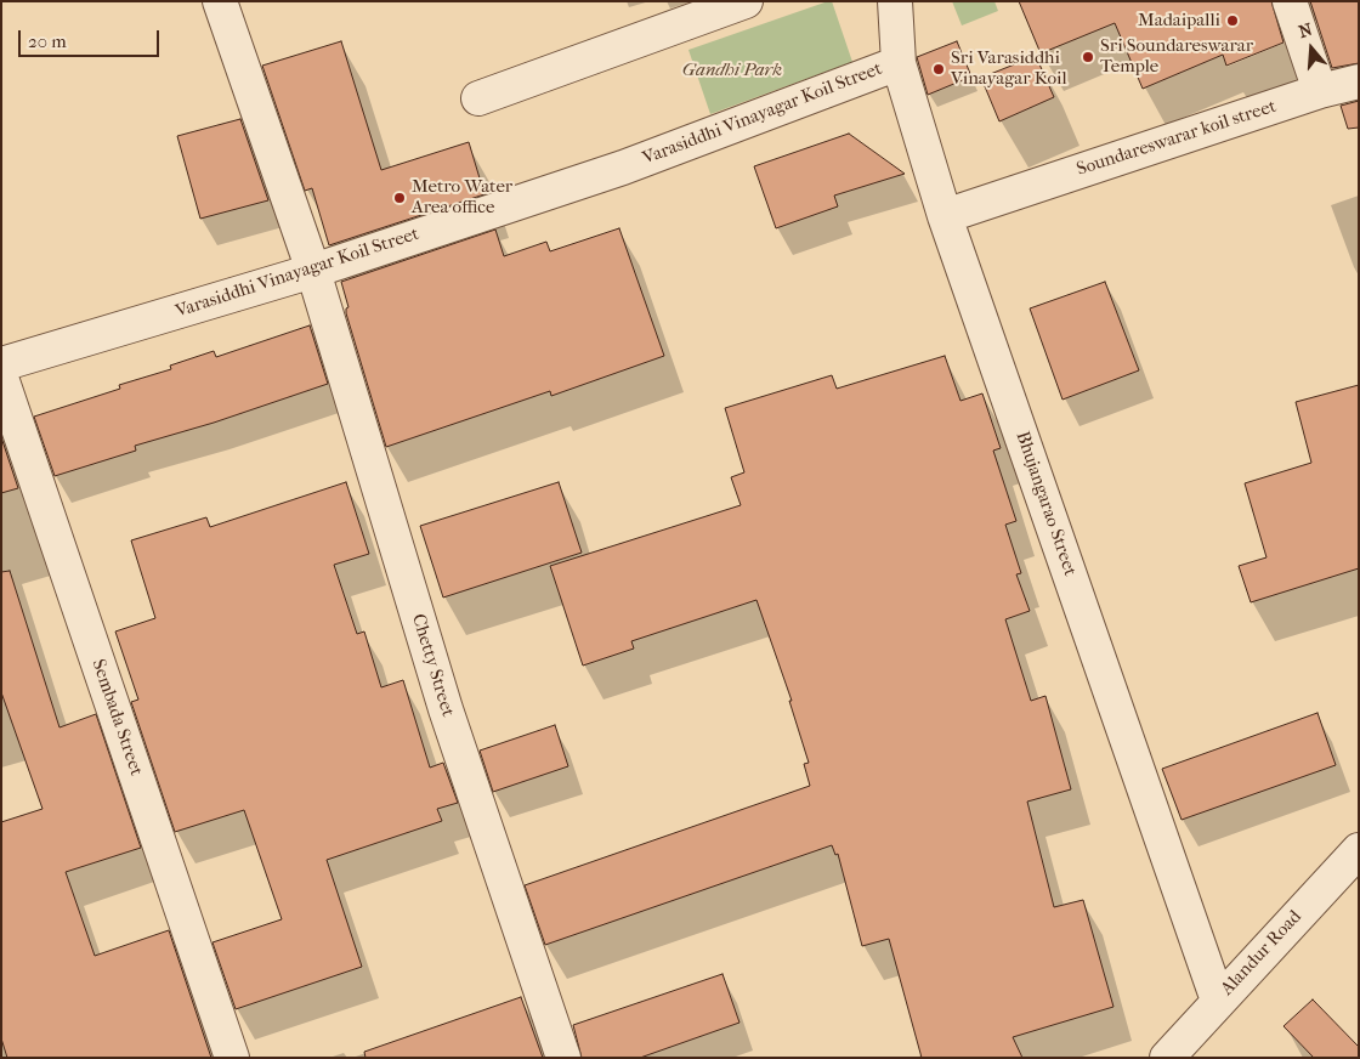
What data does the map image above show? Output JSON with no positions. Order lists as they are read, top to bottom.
{
  "streets": {
    "street": [
      "Varasiddhi Vinayagar Koil Street",
      "Soundareswarar koil street",
      "Bhujangarao Street",
      "Chetty Street",
      "Sembada Street",
      "Alandur Road"
    ]
  },
  "crossings": [
    ["Varasiddhi Vinayagar Koil Street", "Bhujangarao Street"],
    ["Varasiddhi Vinayagar Koil Street", "Chetty Street"],
    ["Soundareswarar koil street", "Bhujangarao Street"],
    ["Bhujangarao Street", "Alandur Road"]
  ],
  "parks": ["Gandhi Park"],
  "places": [
    "Madaipalli",
    "Sri Soundareswarar Temple",
    "Sri Varasiddhi Vinayagar Koil",
    "Metro Water Area office"
  ],
  "scale_bar": "20 m",
  "north": "top"
}
